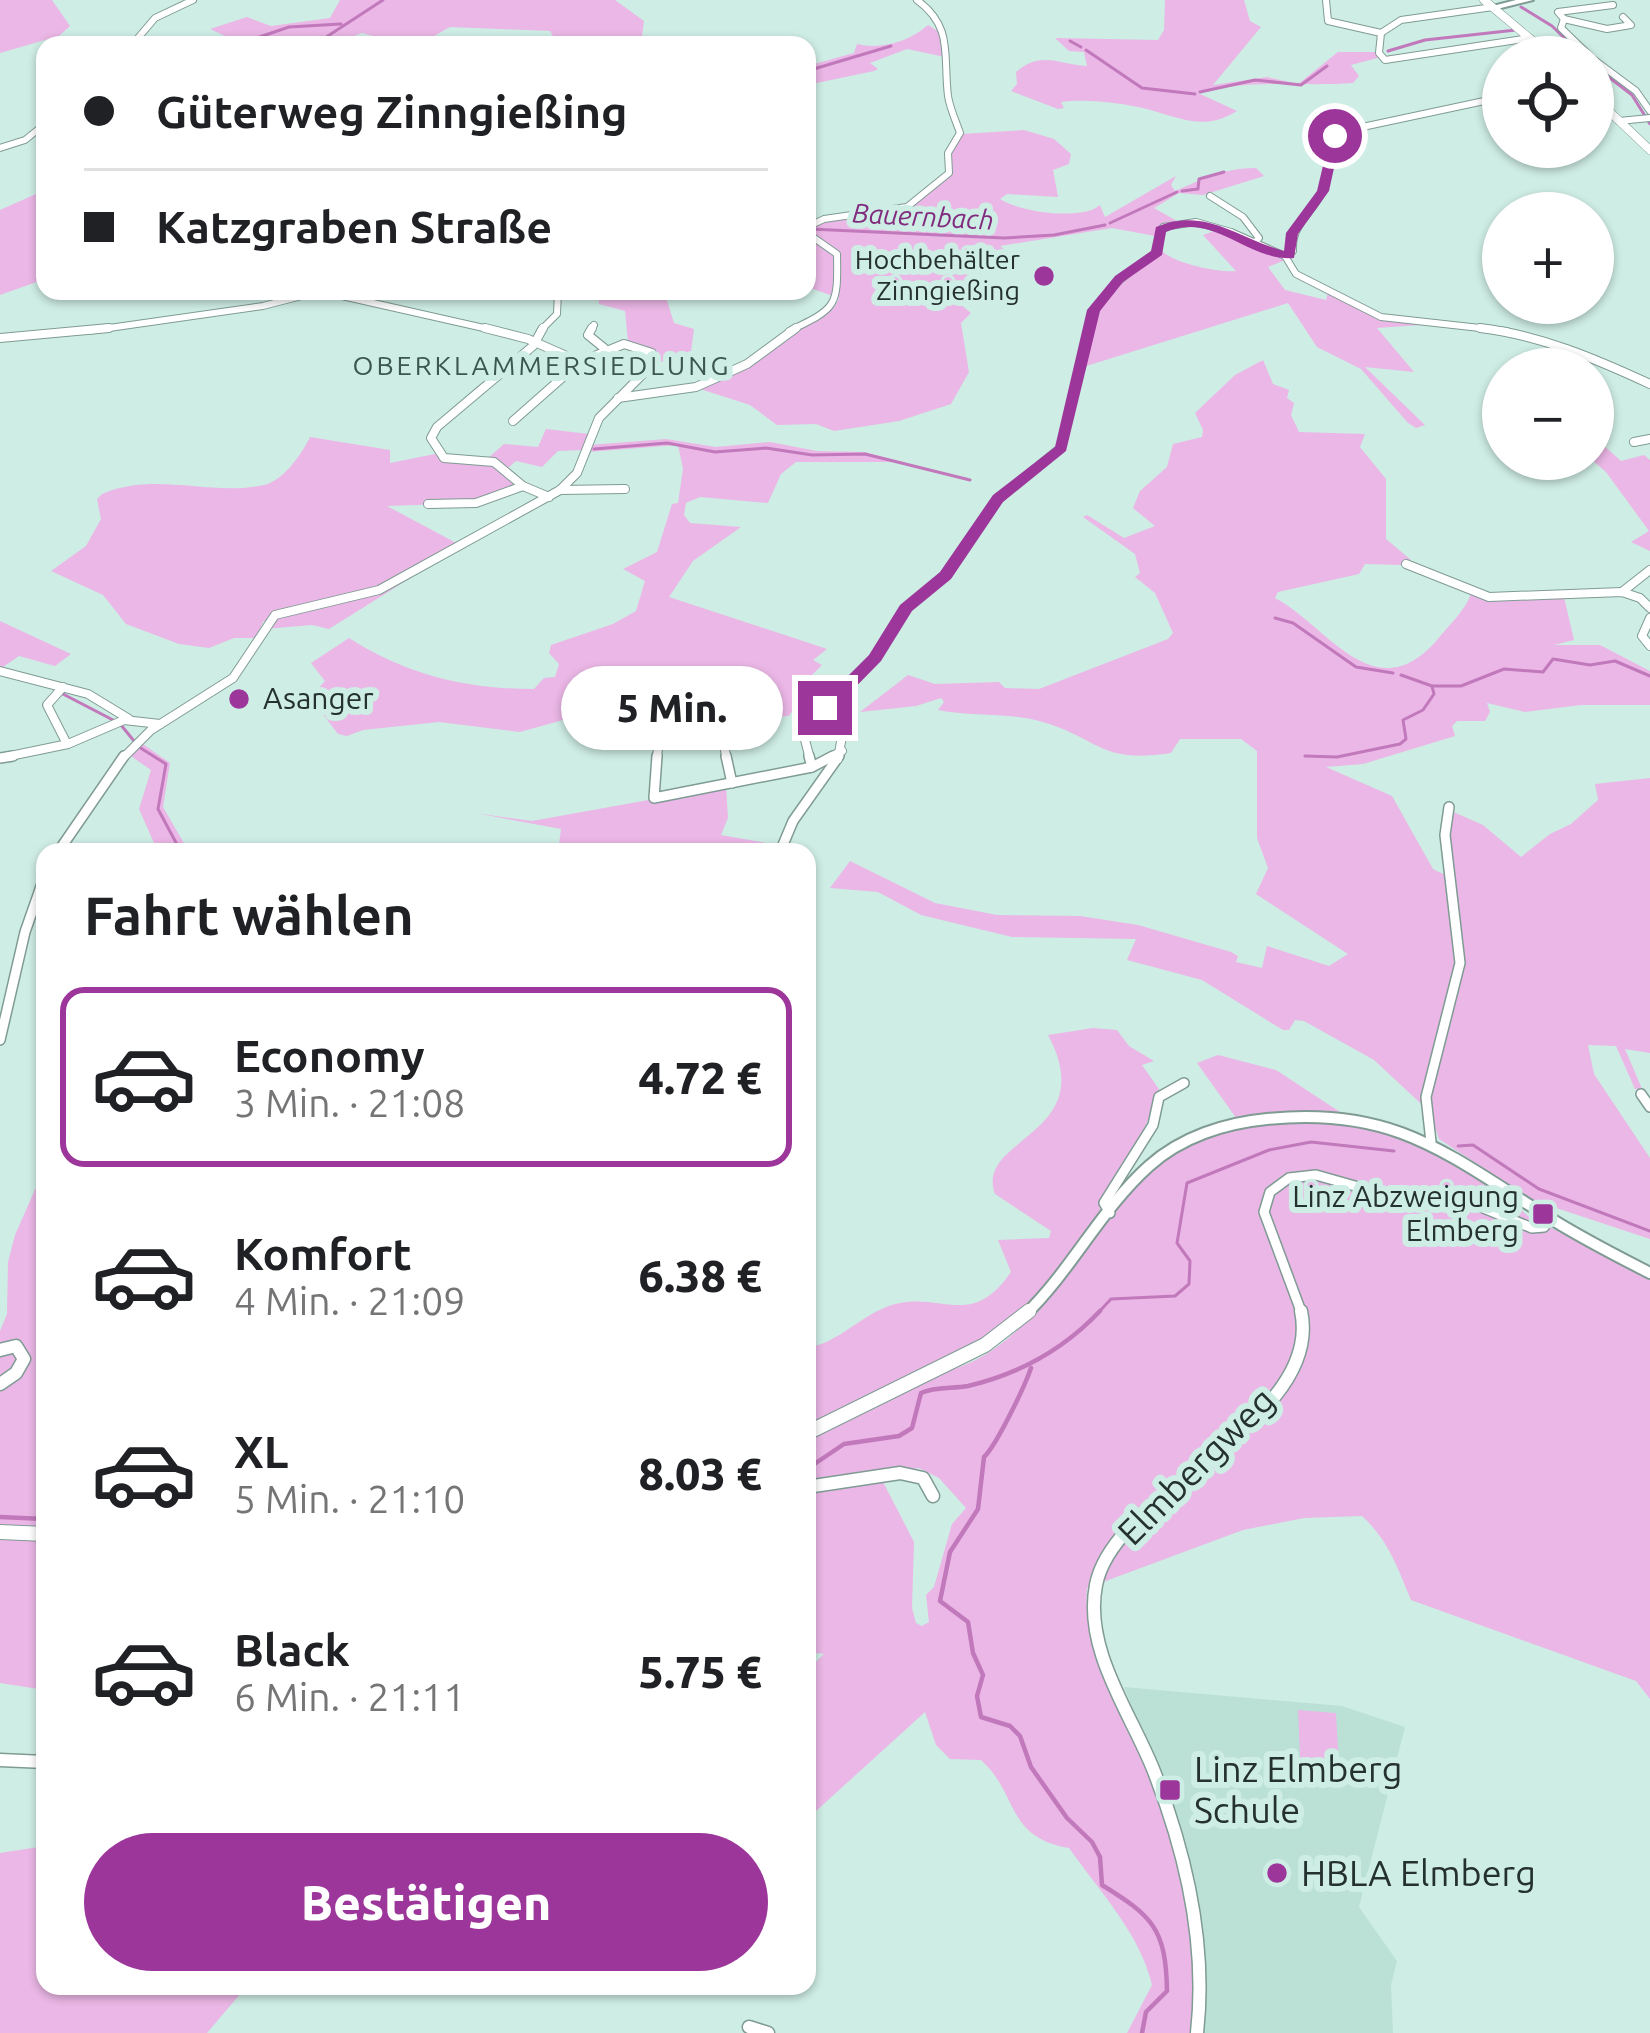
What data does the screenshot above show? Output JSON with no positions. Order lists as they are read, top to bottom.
{
  "streets": {
    "street": ["Elmbergweg"]
  },
  "districts": ["OBERKLAMMERSIEDLUNG"],
  "water": ["Bauernbach"],
  "places": {
    "other": ["Hochbehälter Zinngießing", "Asanger", "HBLA Elmberg"],
    "transit": ["Linz Abzweigung Elmberg", "Linz Elmberg Schule"]
  },
  "page": {
    "map_buttons": ["+", "−"],
    "banner": ["Güterweg Zinngießing", "Katzgraben Straße"],
    "bubble": "5 Min.",
    "heading": "Fahrt wählen",
    "list": [
      {
        "name": "Economy",
        "note": "3 Min. · 21:08",
        "value": "4.72 €"
      },
      {
        "name": "Komfort",
        "note": "4 Min. · 21:09",
        "value": "6.38 €"
      },
      {
        "name": "XL",
        "note": "5 Min. · 21:10",
        "value": "8.03 €"
      },
      {
        "name": "Black",
        "note": "6 Min. · 21:11",
        "value": "5.75 €"
      }
    ],
    "buttons": "Bestätigen"
  }
}
